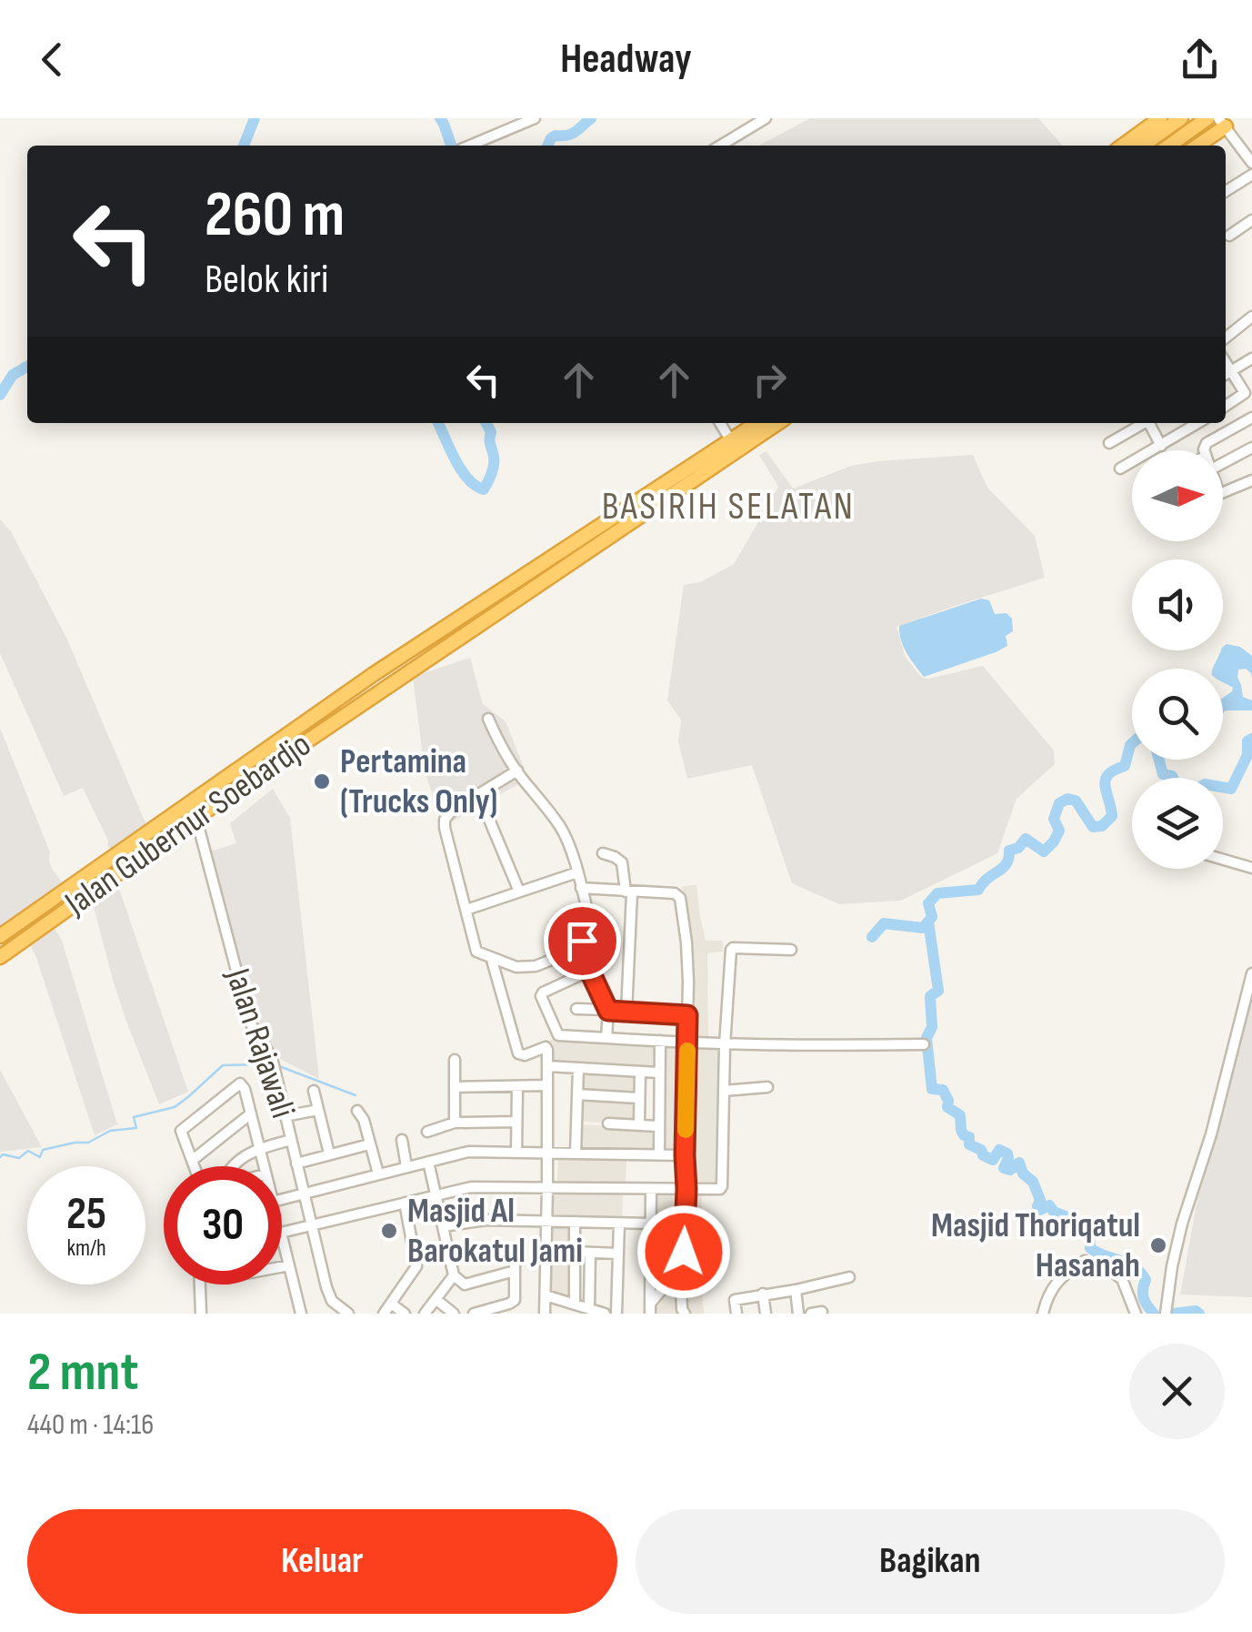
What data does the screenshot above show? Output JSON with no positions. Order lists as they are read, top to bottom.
{
  "streets": {
    "highway": ["Jalan Gubernur Soebardjo"],
    "street": ["Jalan Rajawali"]
  },
  "crossings": [
    ["Jalan Gubernur Soebardjo", "Jalan Rajawali"]
  ],
  "districts": ["BASIRIH SELATAN"],
  "places": ["Pertamina (Trucks Only)", "Masjid Al Barokatul Jami", "Masjid Thoriqatul Hasanah"],
  "north": "right",
  "page": {
    "header": "Headway",
    "turn": ["260 m", "Belok kiri"],
    "speed": "25 km/h",
    "limit": "30",
    "heading": ["2 mnt", "440 m · 14:16"],
    "buttons": ["Keluar", "Bagikan"]
  }
}
